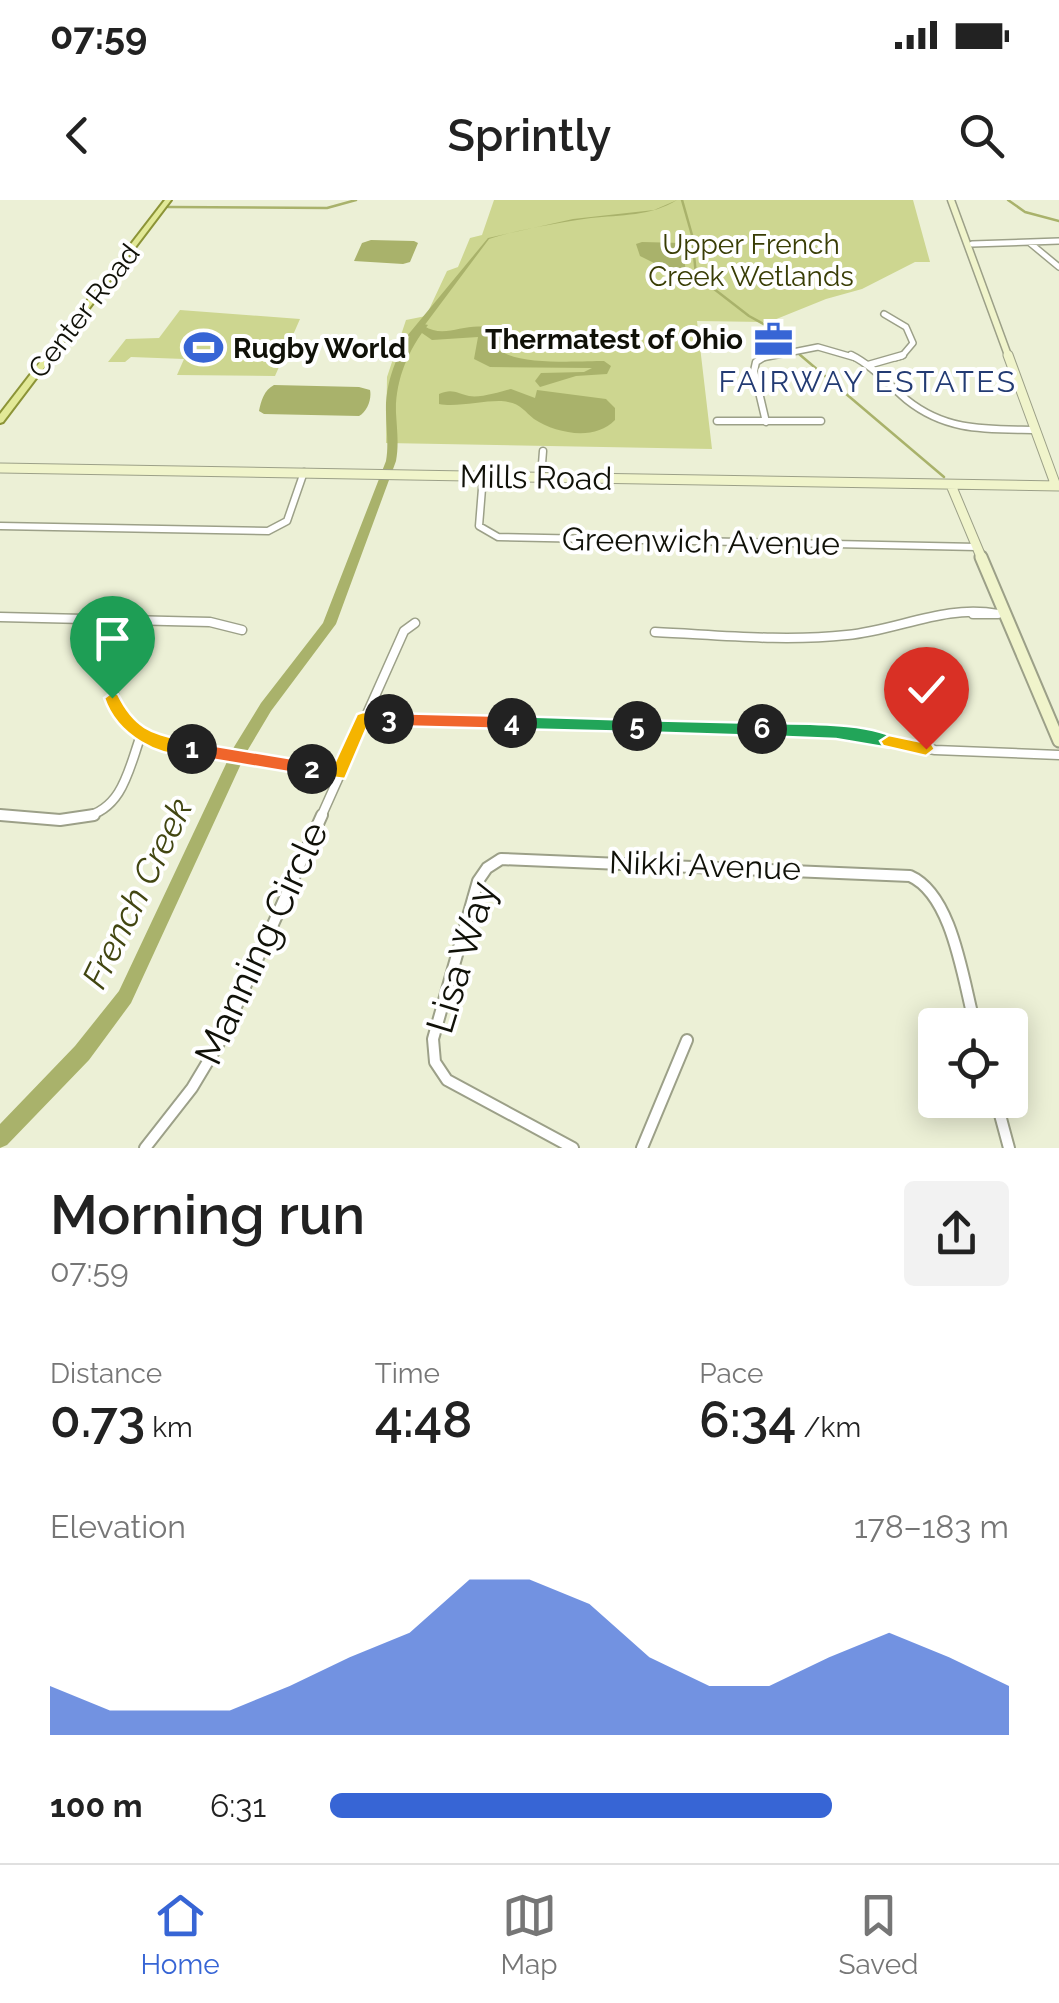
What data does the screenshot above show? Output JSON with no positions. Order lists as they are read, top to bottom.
{
  "streets": {
    "main road": ["Center Road"],
    "street": [
      "Mills Road",
      "Greenwich Avenue",
      "Nikki Avenue",
      "Manning Circle",
      "Lisa Way"
    ]
  },
  "crossings": [
    ["Mills Road", "Greenwich Avenue"],
    ["Nikki Avenue", "Lisa Way"]
  ],
  "districts": ["FAIRWAY ESTATES"],
  "water": ["French Creek"],
  "parks": ["Upper French Creek Wetlands"],
  "places": {
    "office": ["Thermatest of Ohio"],
    "sports": ["Rugby World"]
  },
  "page": {
    "status": "07:59",
    "header": "Sprintly",
    "pins": [
      "3",
      "4",
      "5",
      "6",
      "1",
      "2"
    ],
    "heading": ["Morning run", "07:59"],
    "stats": [
      ["Distance", "0.73 km"],
      ["Time", "4:48"],
      ["Pace", "6:34 /km"]
    ],
    "chart": ["Elevation", "178–183 m"],
    "list": [
      {
        "name": "100 m",
        "note": "6:31"
      }
    ],
    "tabs": ["Home", "Map", "Saved"]
  }
}
